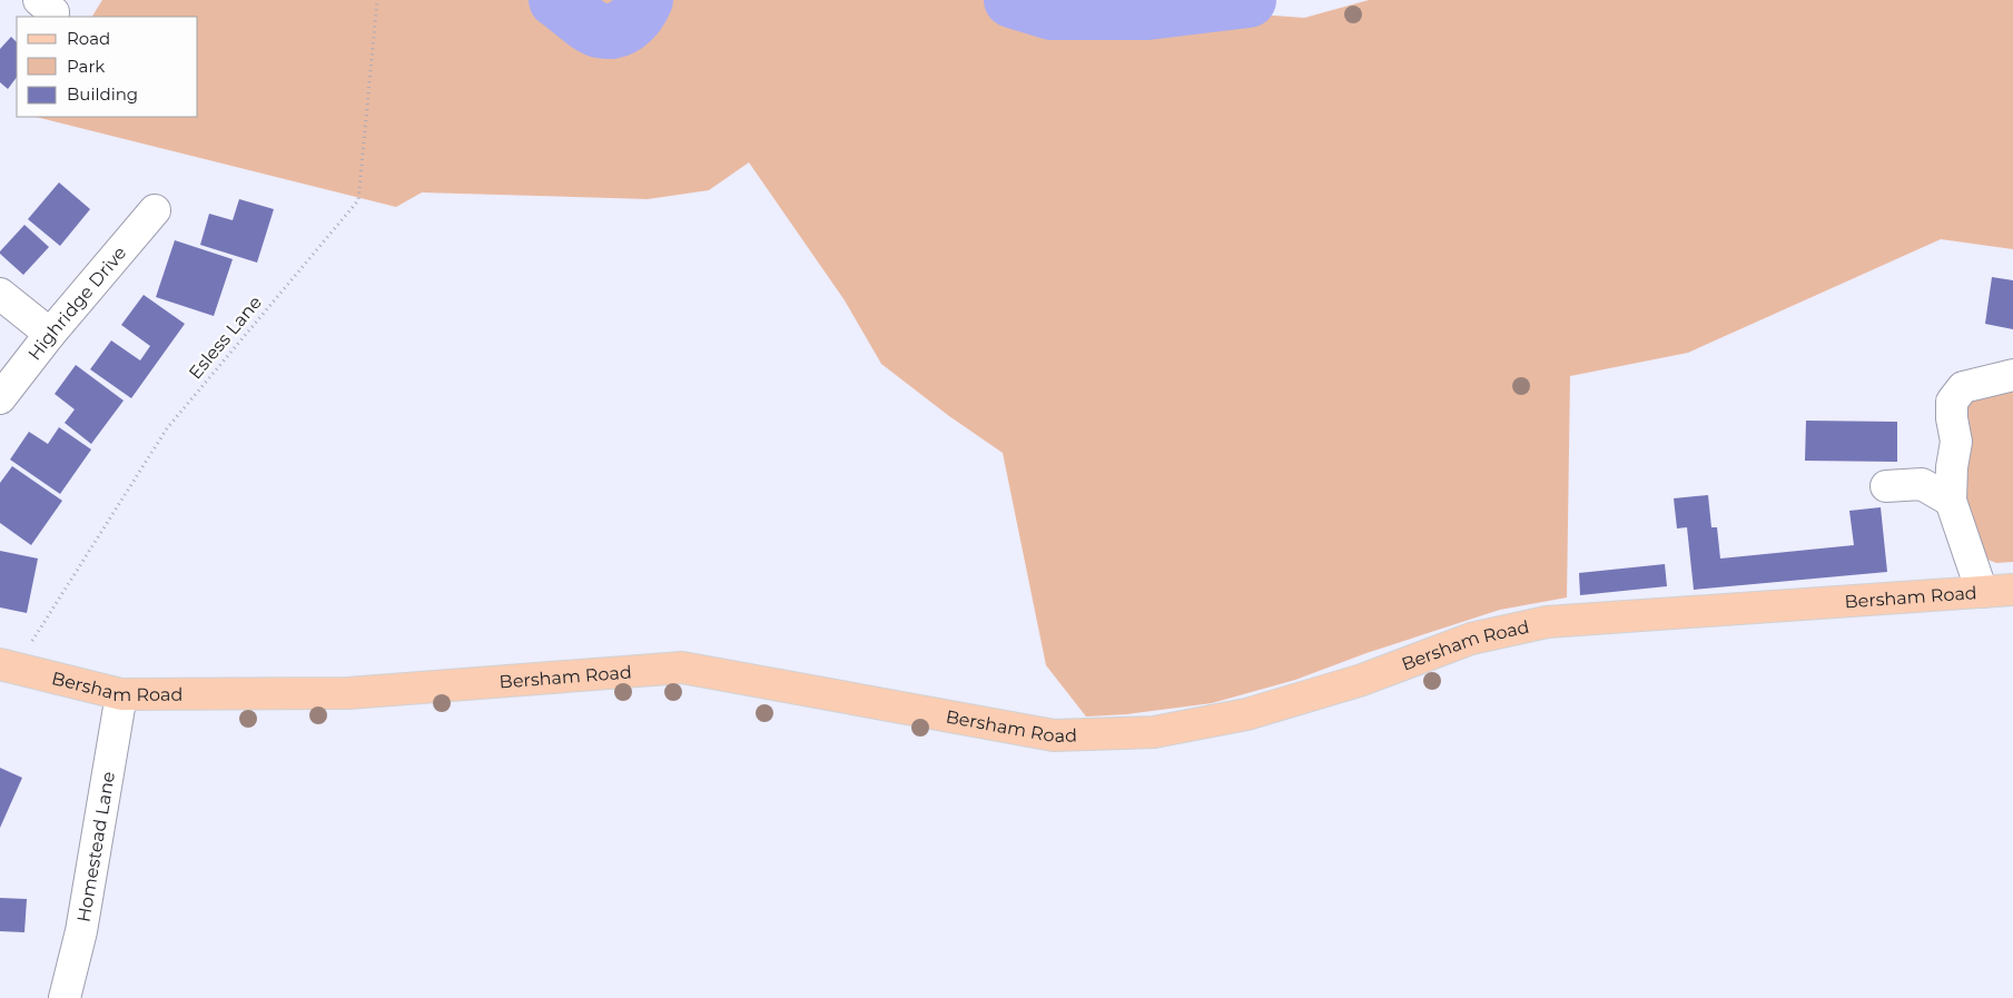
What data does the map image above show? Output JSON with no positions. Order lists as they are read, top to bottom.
{
  "streets": {
    "main road": ["Bersham Road"],
    "street": ["Highridge Drive", "Homestead Lane"],
    "path": ["Esless Lane"]
  },
  "crossings": [
    ["Esless Lane", "Bersham Road"],
    ["Bersham Road", "Homestead Lane"]
  ],
  "legend": ["Road", "Park", "Building"]
}
